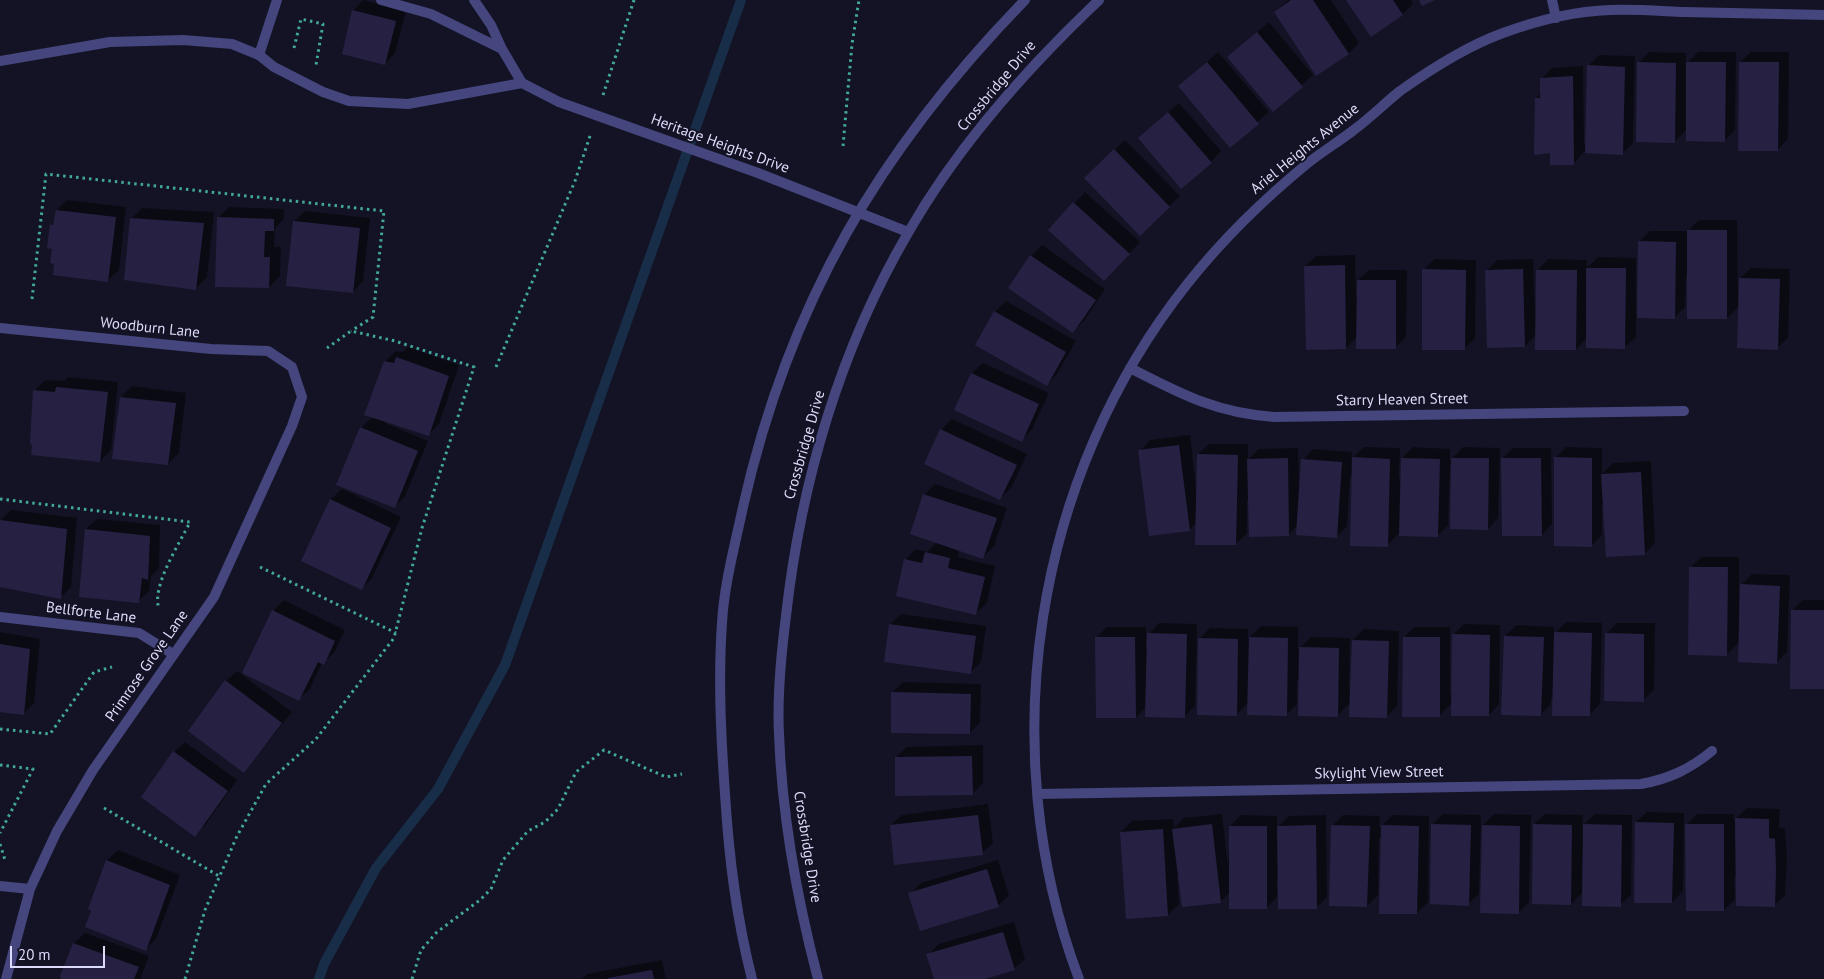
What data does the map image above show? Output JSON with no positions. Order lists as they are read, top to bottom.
{
  "streets": {
    "street": [
      "Crossbridge Drive",
      "Heritage Heights Drive",
      "Ariel Heights Avenue",
      "Woodburn Lane",
      "Starry Heaven Street",
      "Bellforte Lane",
      "Primrose Grove Lane",
      "Skylight View Street"
    ]
  },
  "crossings": [
    ["Crossbridge Drive", "Heritage Heights Drive"],
    ["Ariel Heights Avenue", "Starry Heaven Street"],
    ["Ariel Heights Avenue", "Skylight View Street"],
    ["Woodburn Lane", "Primrose Grove Lane"],
    ["Bellforte Lane", "Primrose Grove Lane"]
  ],
  "scale_bar": "20 m"
}
